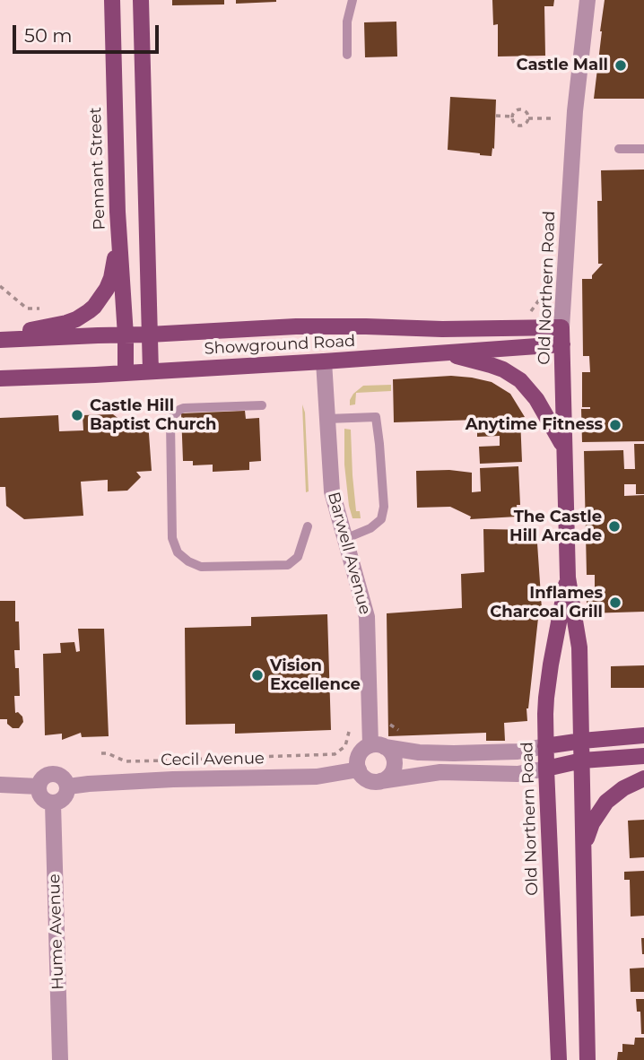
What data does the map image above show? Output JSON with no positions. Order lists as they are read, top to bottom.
{
  "streets": {
    "main road": ["Pennant Street", "Old Northern Road", "Showground Road"],
    "street": ["Barwell Avenue", "Cecil Avenue", "Hume Avenue"]
  },
  "crossings": [
    ["Pennant Street", "Showground Road"],
    ["Old Northern Road", "Showground Road"],
    ["Showground Road", "Barwell Avenue"],
    ["Barwell Avenue", "Cecil Avenue"],
    ["Cecil Avenue", "Hume Avenue"]
  ],
  "places": [
    "Castle Mall",
    "Castle Hill Baptist Church",
    "Anytime Fitness",
    "The Castle Hill Arcade",
    "Inflames Charcoal Grill",
    "Vision Excellence"
  ],
  "scale_bar": "50 m"
}
